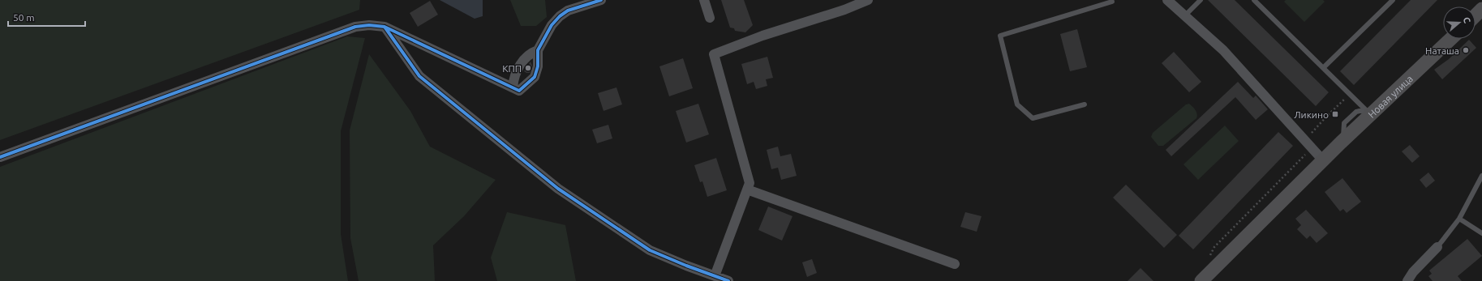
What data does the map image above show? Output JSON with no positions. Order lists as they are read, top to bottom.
{
  "streets": {
    "street": ["Новая улица"]
  },
  "places": {
    "other": ["Наташа", "КПП"],
    "transit": ["Ликино"]
  },
  "scale_bar": "50 m",
  "north": "right"
}
